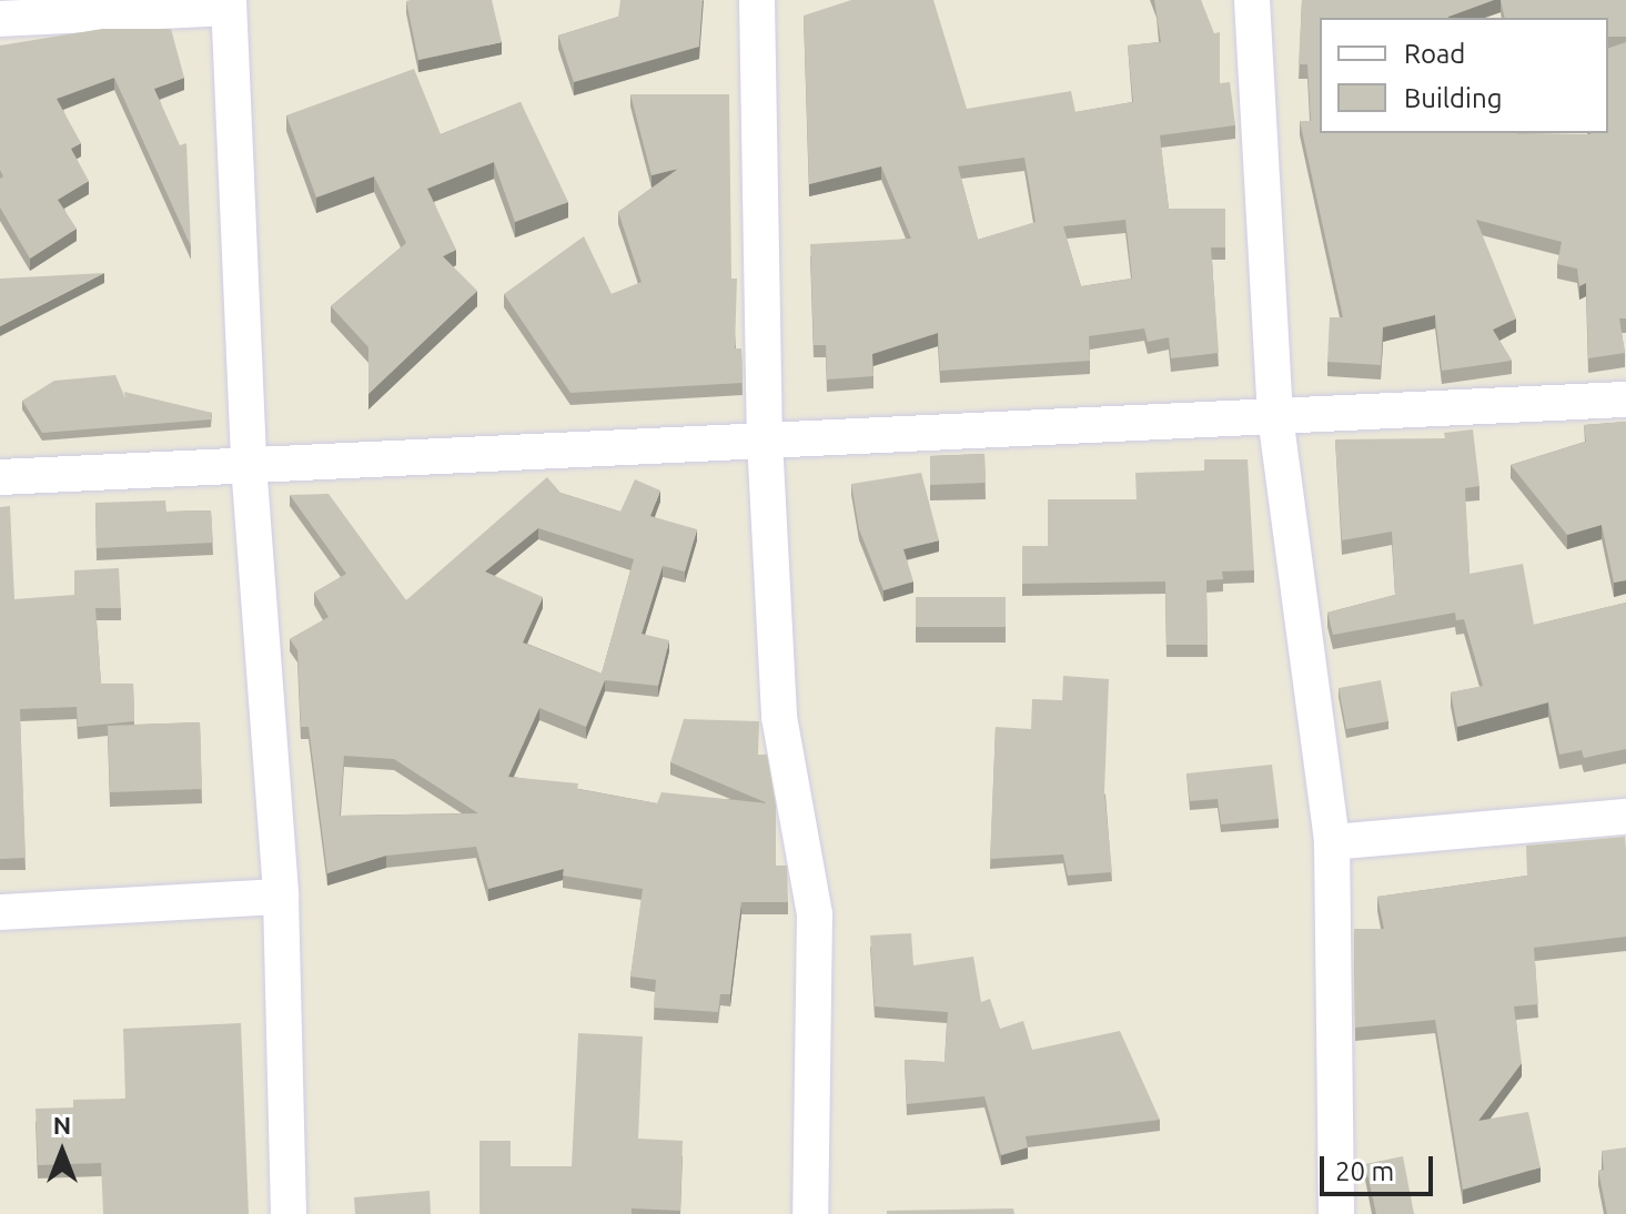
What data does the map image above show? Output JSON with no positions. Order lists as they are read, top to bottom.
{
  "legend": ["Road", "Building"],
  "scale_bar": "20 m",
  "north": "top"
}
